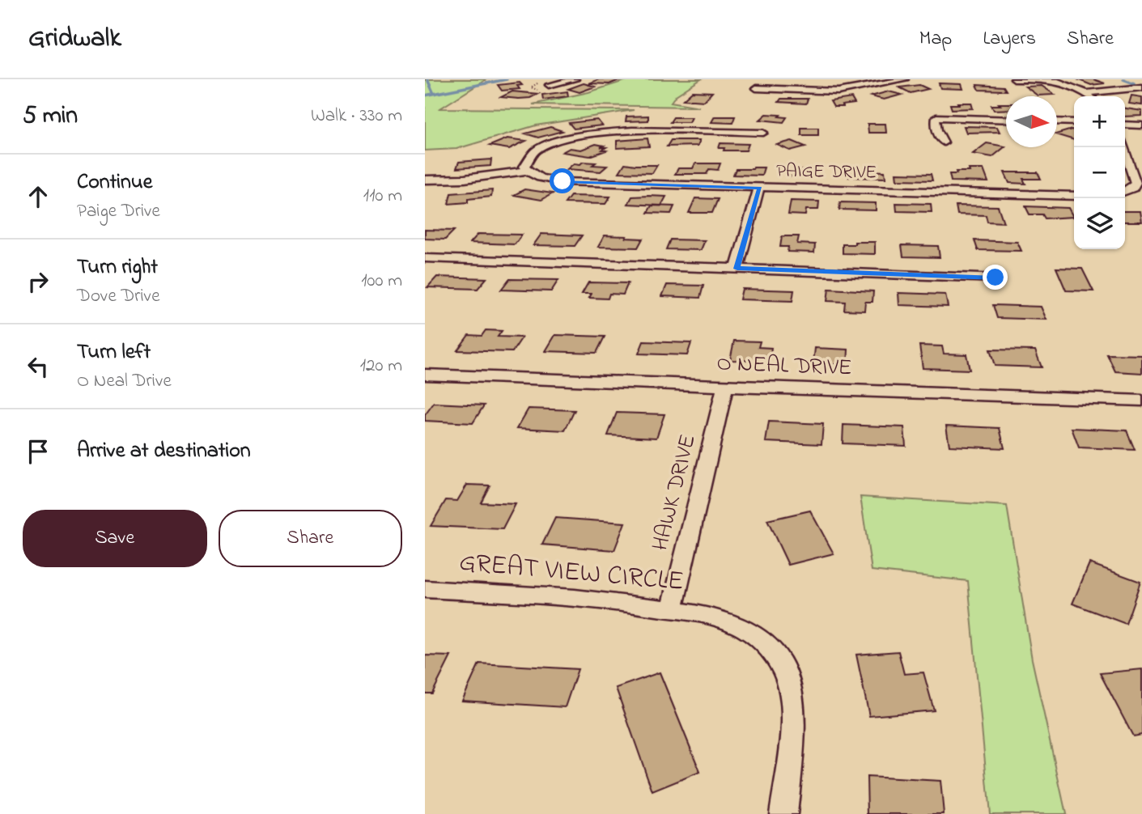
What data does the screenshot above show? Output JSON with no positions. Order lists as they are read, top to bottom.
{
  "streets": {
    "street": [
      "PAIGE DRIVE",
      "O NEAL DRIVE",
      "HAWK DRIVE",
      "GREAT VIEW CIRCLE"
    ]
  },
  "crossings": [
    ["O NEAL DRIVE", "HAWK DRIVE"],
    ["HAWK DRIVE", "GREAT VIEW CIRCLE"]
  ],
  "north": "right",
  "page": {
    "header": "Gridwalk",
    "nav": ["Map", "Layers", "Share"],
    "heading": ["5 min", "Walk · 330 m"],
    "map_buttons": ["+", "−"],
    "list": [
      ["Continue", "Paige Drive", "110 m"],
      ["Turn right", "Dove Drive", "100 m"],
      ["Turn left", "O Neal Drive", "120 m"],
      "Arrive at destination"
    ],
    "buttons": ["Save", "Share"]
  }
}
